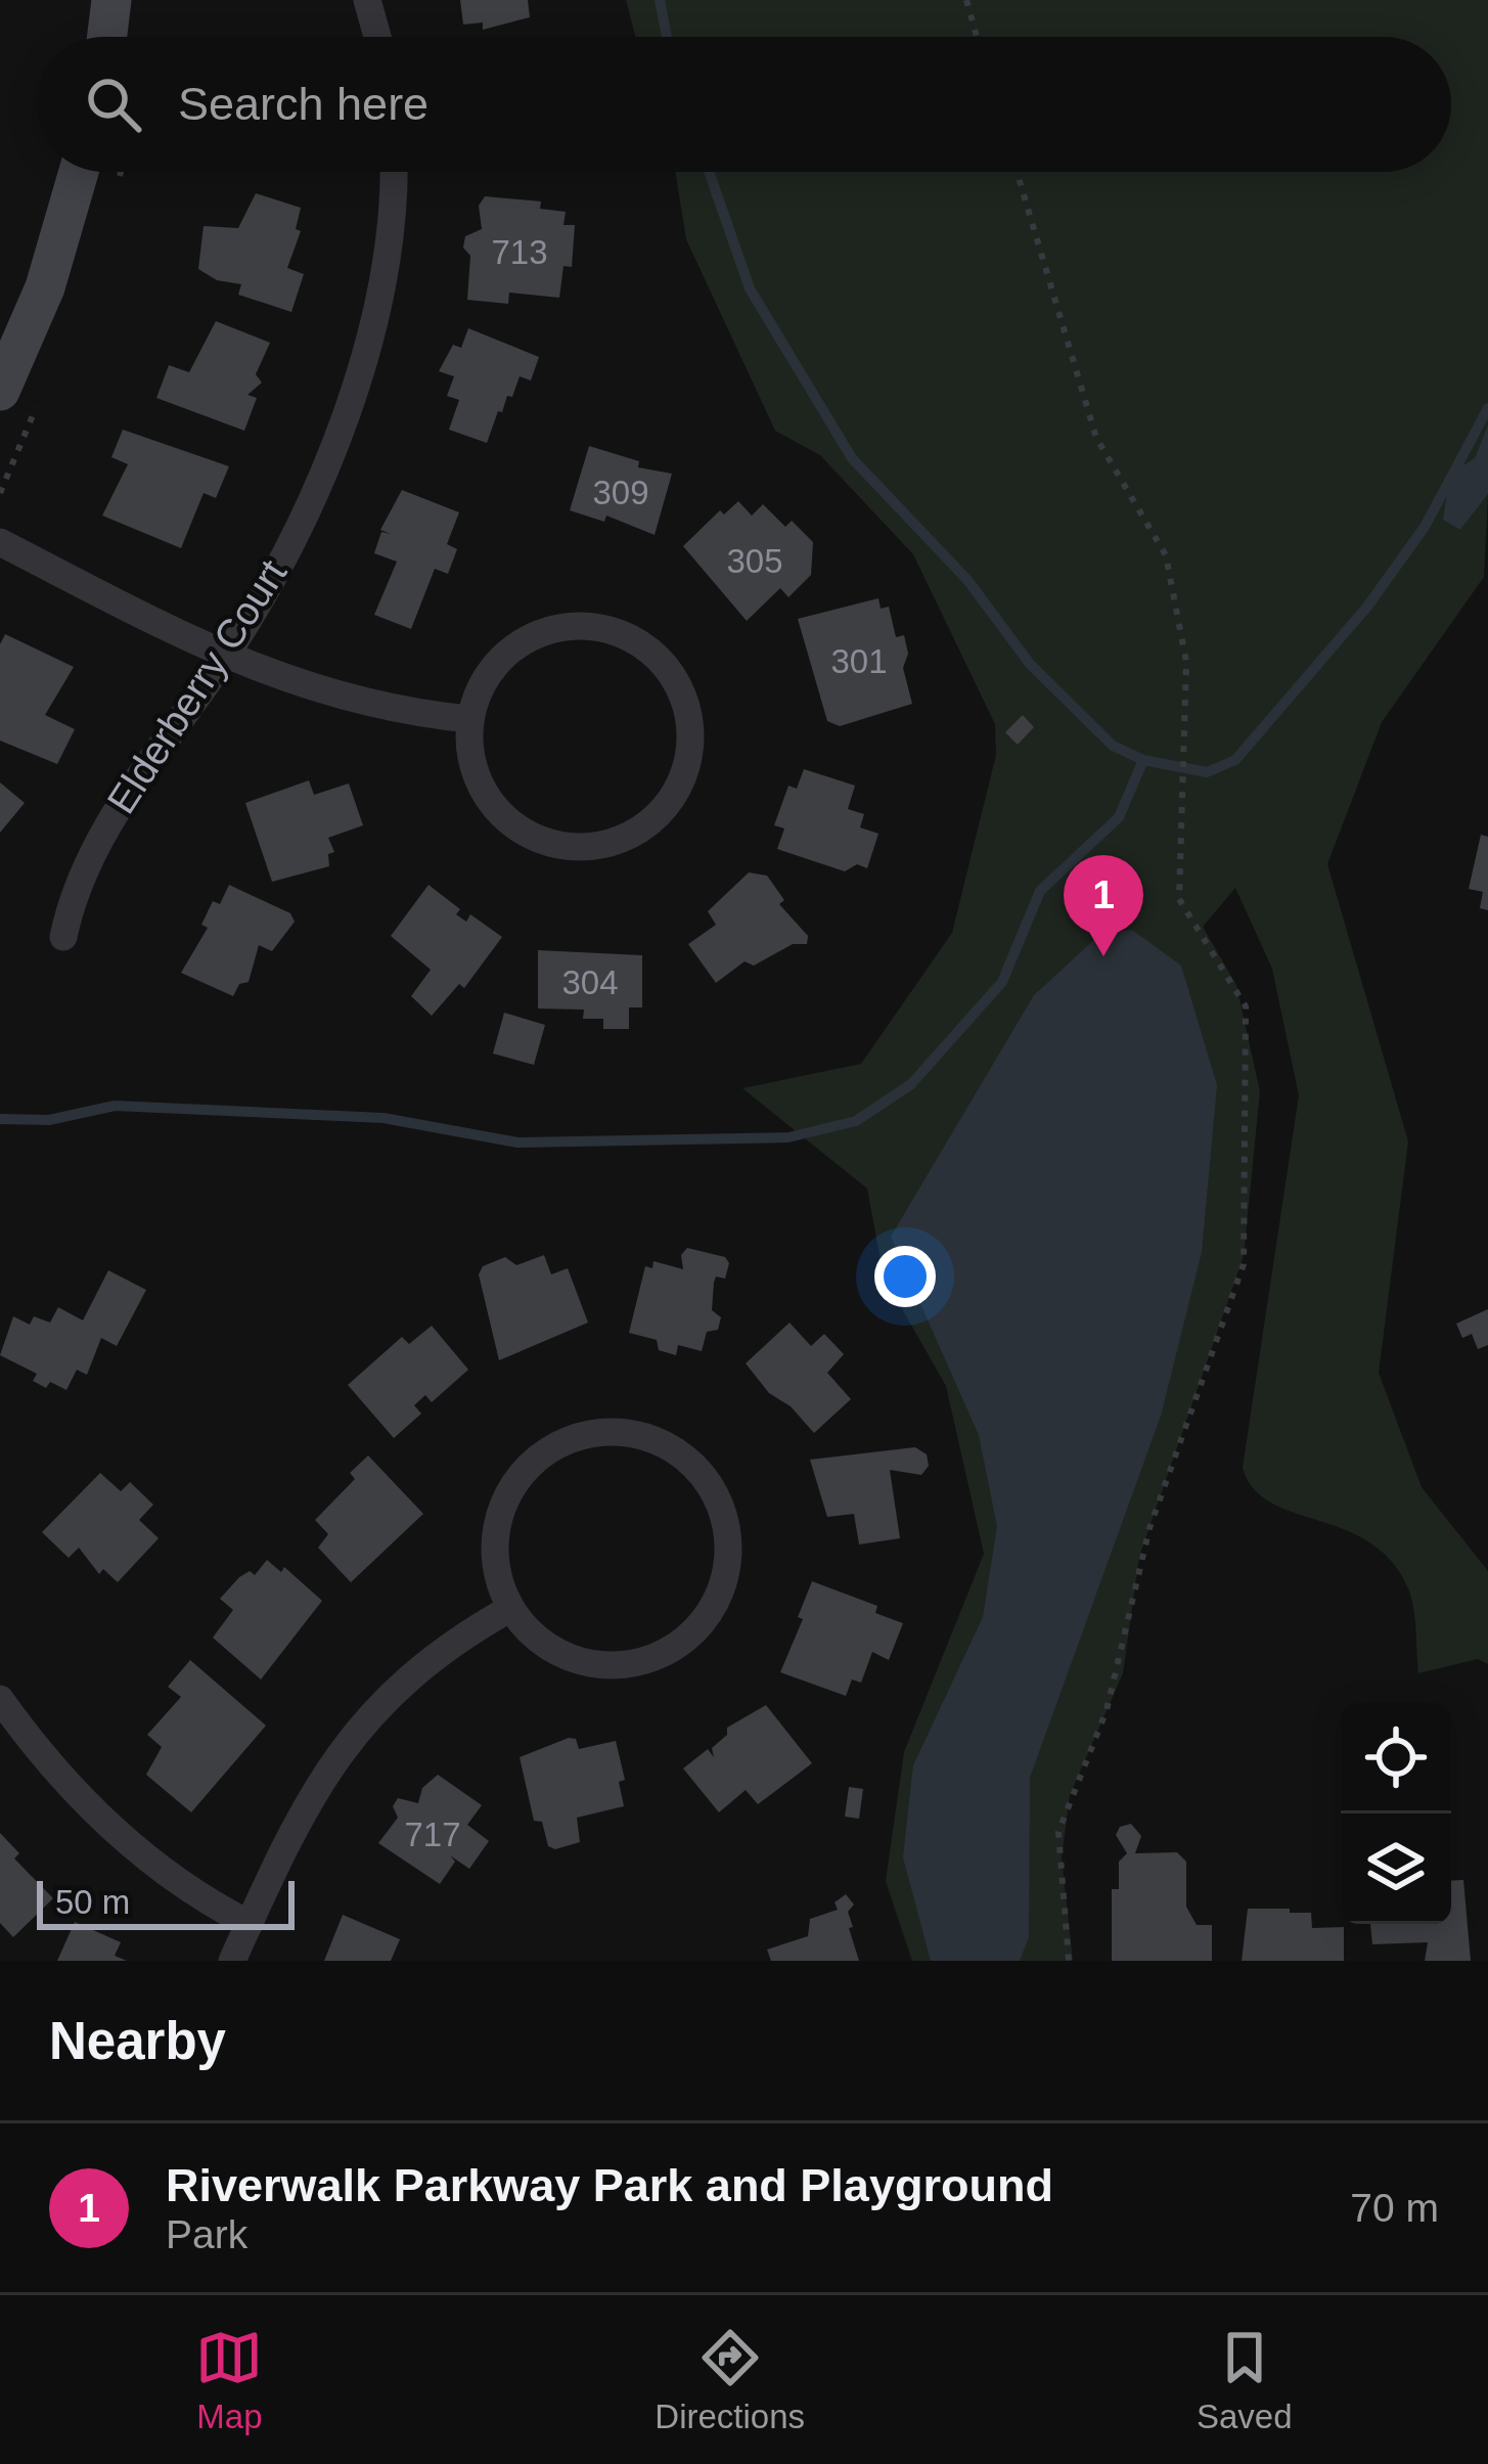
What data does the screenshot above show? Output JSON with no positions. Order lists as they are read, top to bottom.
{
  "streets": {
    "street": ["Elderberry Court"]
  },
  "house_numbers": [
    "713",
    "309",
    "305",
    "301",
    "304",
    "717"
  ],
  "scale_bar": "50 m",
  "page": {
    "search": "Search here",
    "pins": "1",
    "scale": "50 m",
    "heading": "Nearby",
    "list": [
      {
        "mark": "1",
        "name": "Riverwalk Parkway Park and Playground",
        "note": "Park",
        "value": "70 m"
      }
    ],
    "nav": ["Map", "Directions", "Saved"]
  }
}
